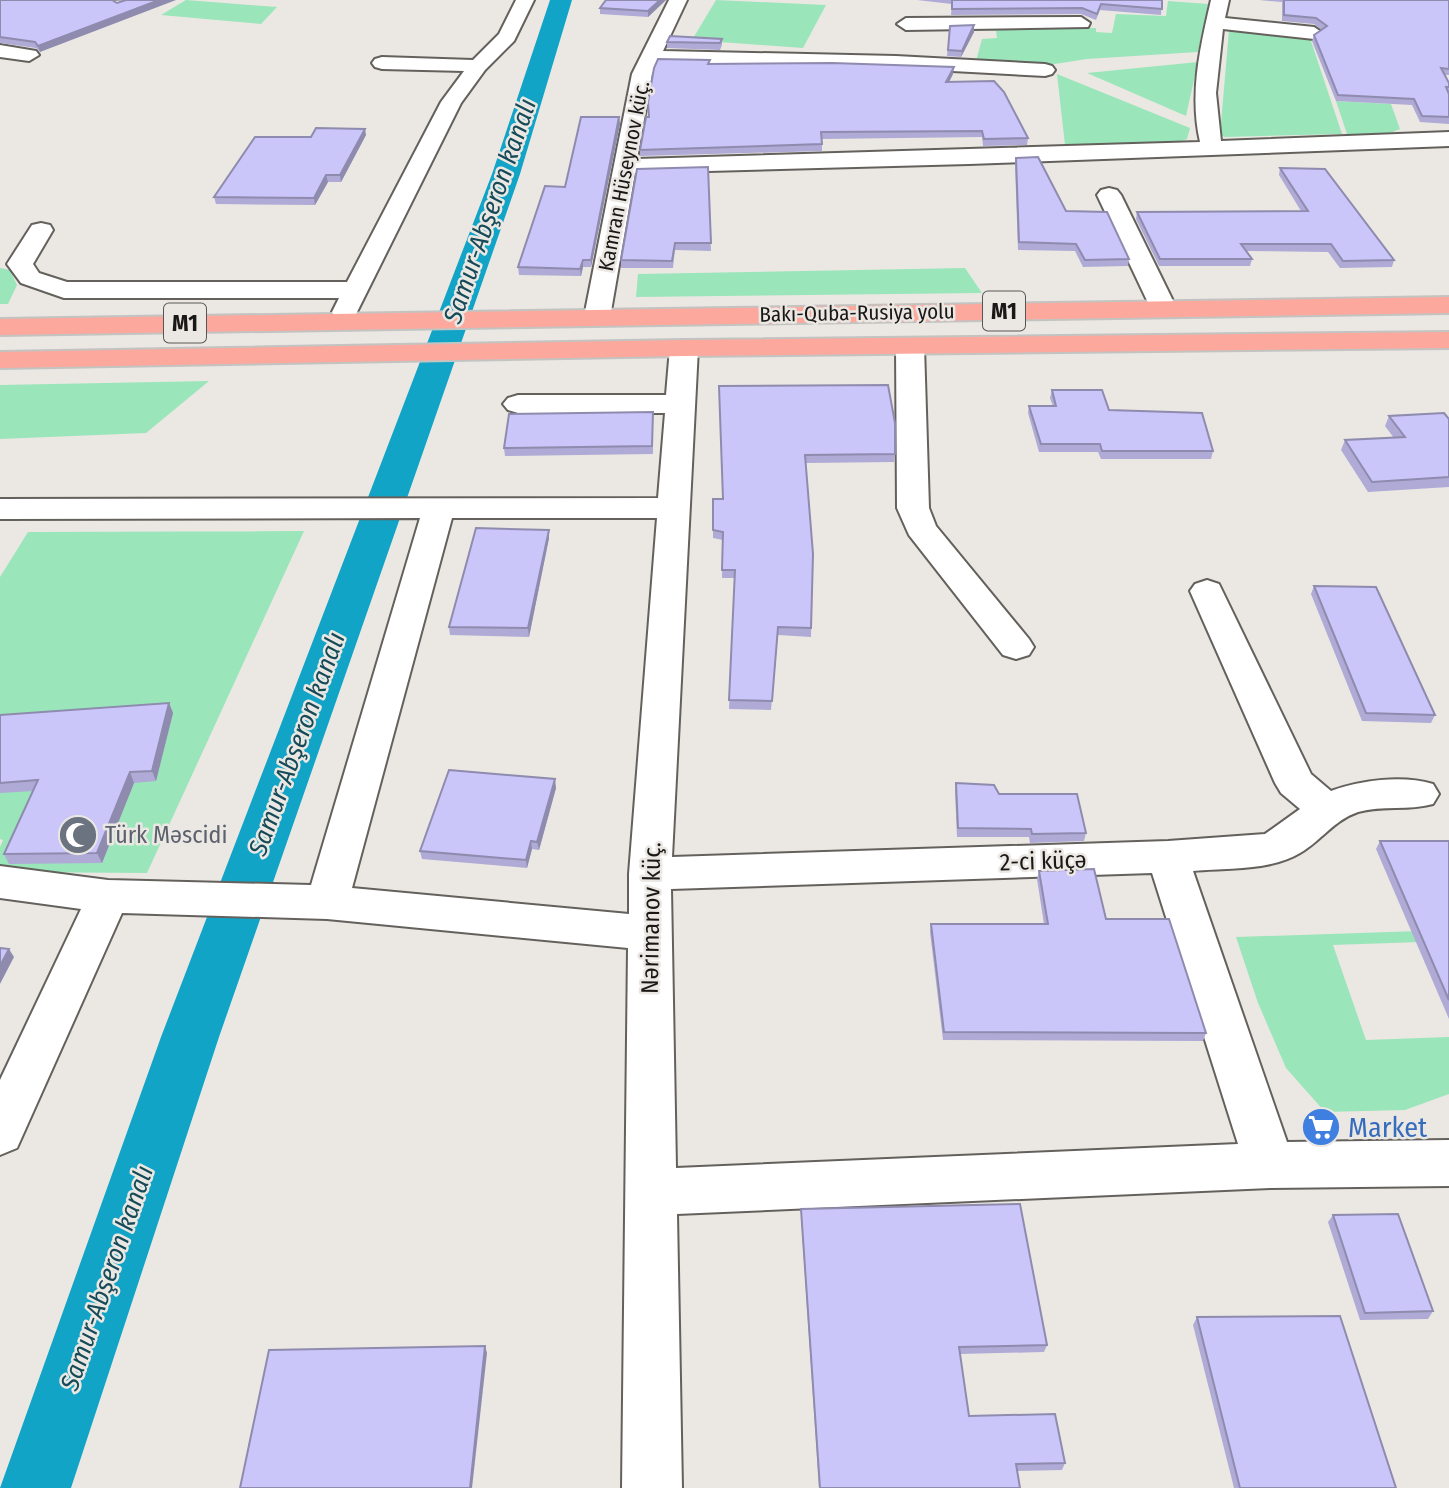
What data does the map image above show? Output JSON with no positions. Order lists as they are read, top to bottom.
{
  "streets": {
    "highway": ["M1", "Bakı-Quba-Rusiya yolu"],
    "street": ["Kamran Hüseynov küç.", "2-ci küçə", "Nərimanov küç."]
  },
  "crossings": [
    ["Kamran Hüseynov küç.", "Bakı-Quba-Rusiya yolu"],
    ["M1", "Bakı-Quba-Rusiya yolu"],
    ["Bakı-Quba-Rusiya yolu", "Nərimanov küç."],
    ["2-ci küçə", "Nərimanov küç."]
  ],
  "water": ["Samur-Abşeron kanalı"],
  "places": {
    "mosque": ["Türk Məscidi"],
    "supermarket": ["Market"]
  }
}
